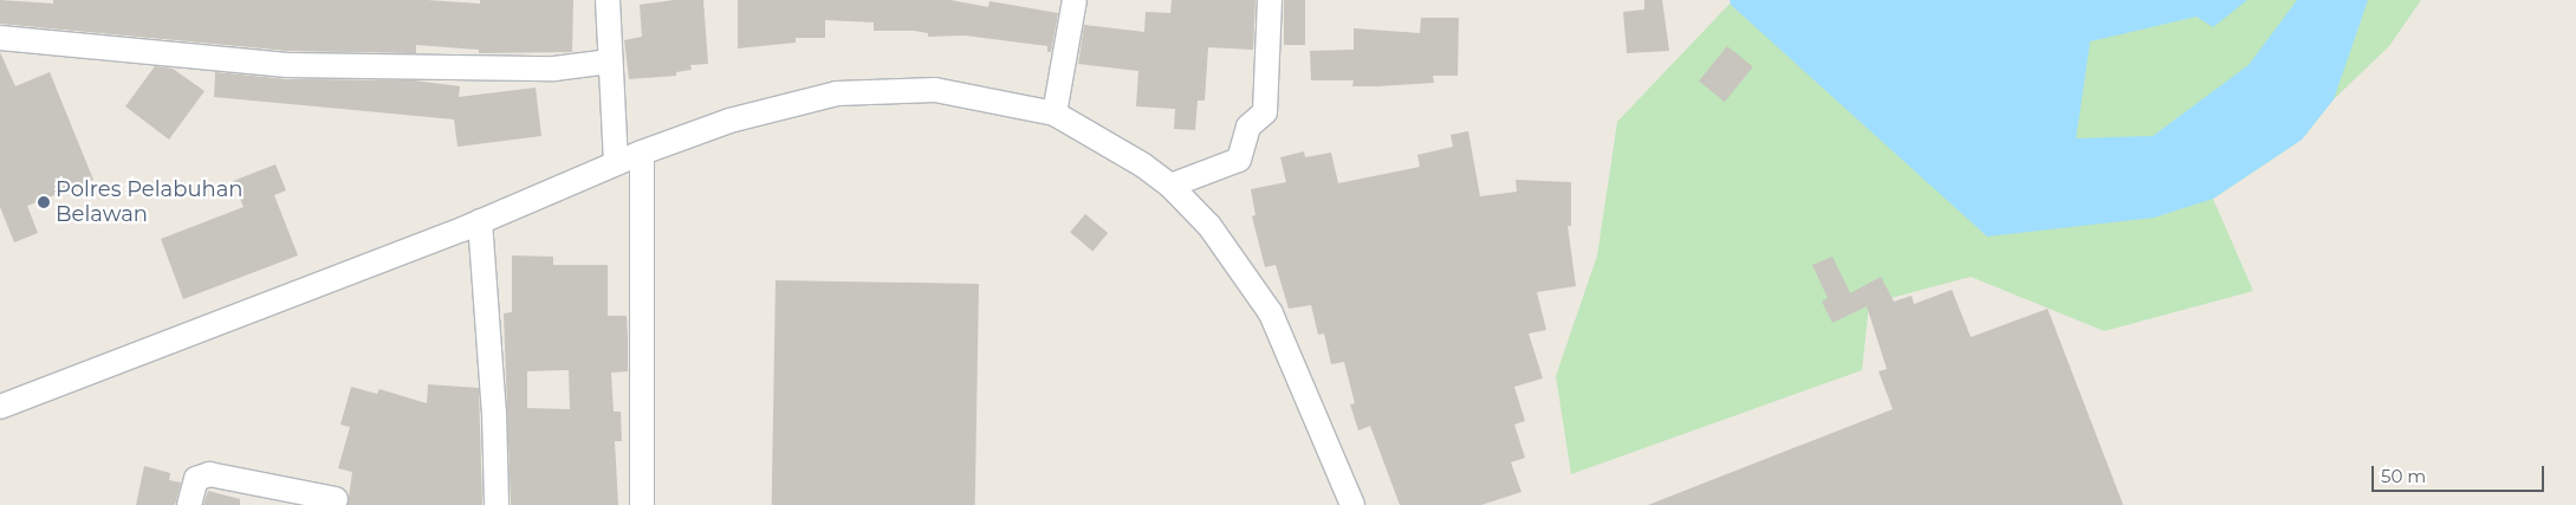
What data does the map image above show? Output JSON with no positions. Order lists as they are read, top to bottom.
{
  "places": ["Polres Pelabuhan Belawan"],
  "scale_bar": "50 m"
}
